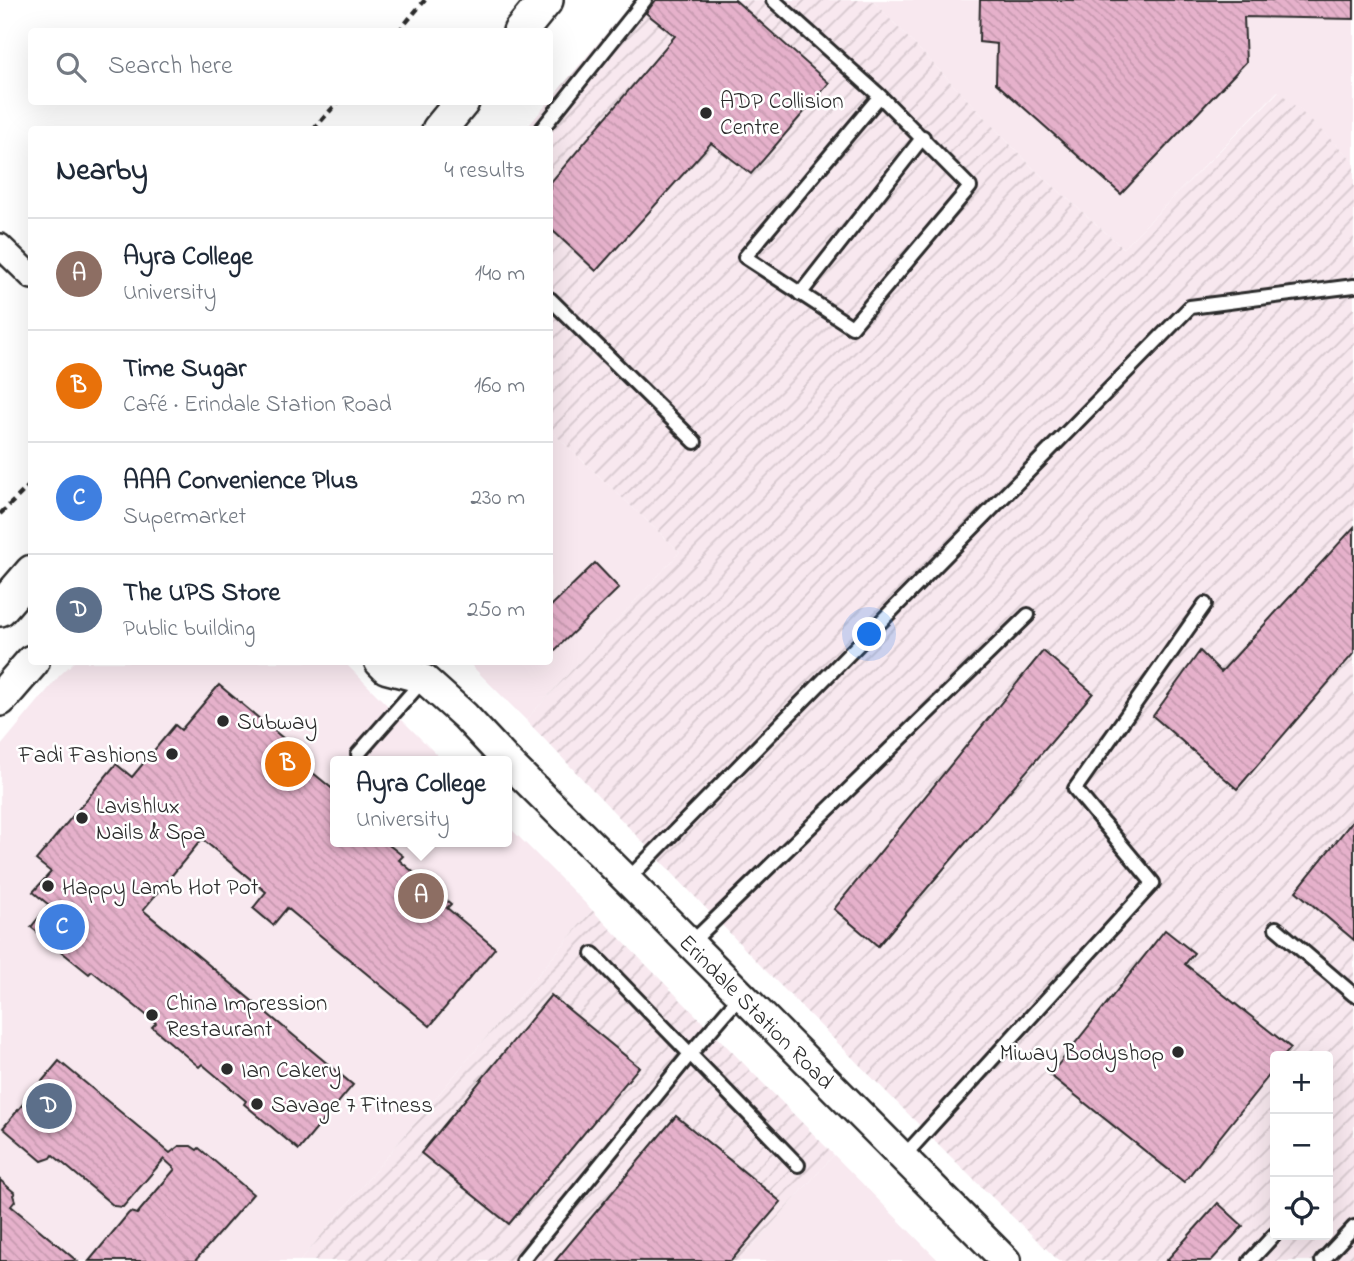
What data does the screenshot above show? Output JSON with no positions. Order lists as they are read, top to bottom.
{
  "streets": {
    "street": ["Erindale Station Road"]
  },
  "places": [
    "ADP Collision Centre",
    "Subway",
    "Fadi Fashions",
    "Lavishlux Nails & Spa",
    "Happy Lamb Hot Pot",
    "China Impression Restaurant",
    "Miway Bodyshop",
    "Ian Cakery",
    "Savage 7 Fitness"
  ],
  "page": {
    "search": "Search here",
    "heading": ["Nearby", "4 results"],
    "list": [
      {
        "mark": "A",
        "name": "Ayra College",
        "note": "University",
        "value": "140 m"
      },
      {
        "mark": "B",
        "name": "Time Sugar",
        "note": "Café · Erindale Station Road",
        "value": "160 m"
      },
      {
        "mark": "C",
        "name": "AAA Convenience Plus",
        "note": "Supermarket",
        "value": "230 m"
      },
      {
        "mark": "D",
        "name": "The UPS Store",
        "note": "Public building",
        "value": "250 m"
      }
    ],
    "pins": [
      "B",
      "A",
      "C",
      "D"
    ],
    "popup": ["Ayra College", "University"],
    "map_buttons": ["+", "−"]
  }
}
